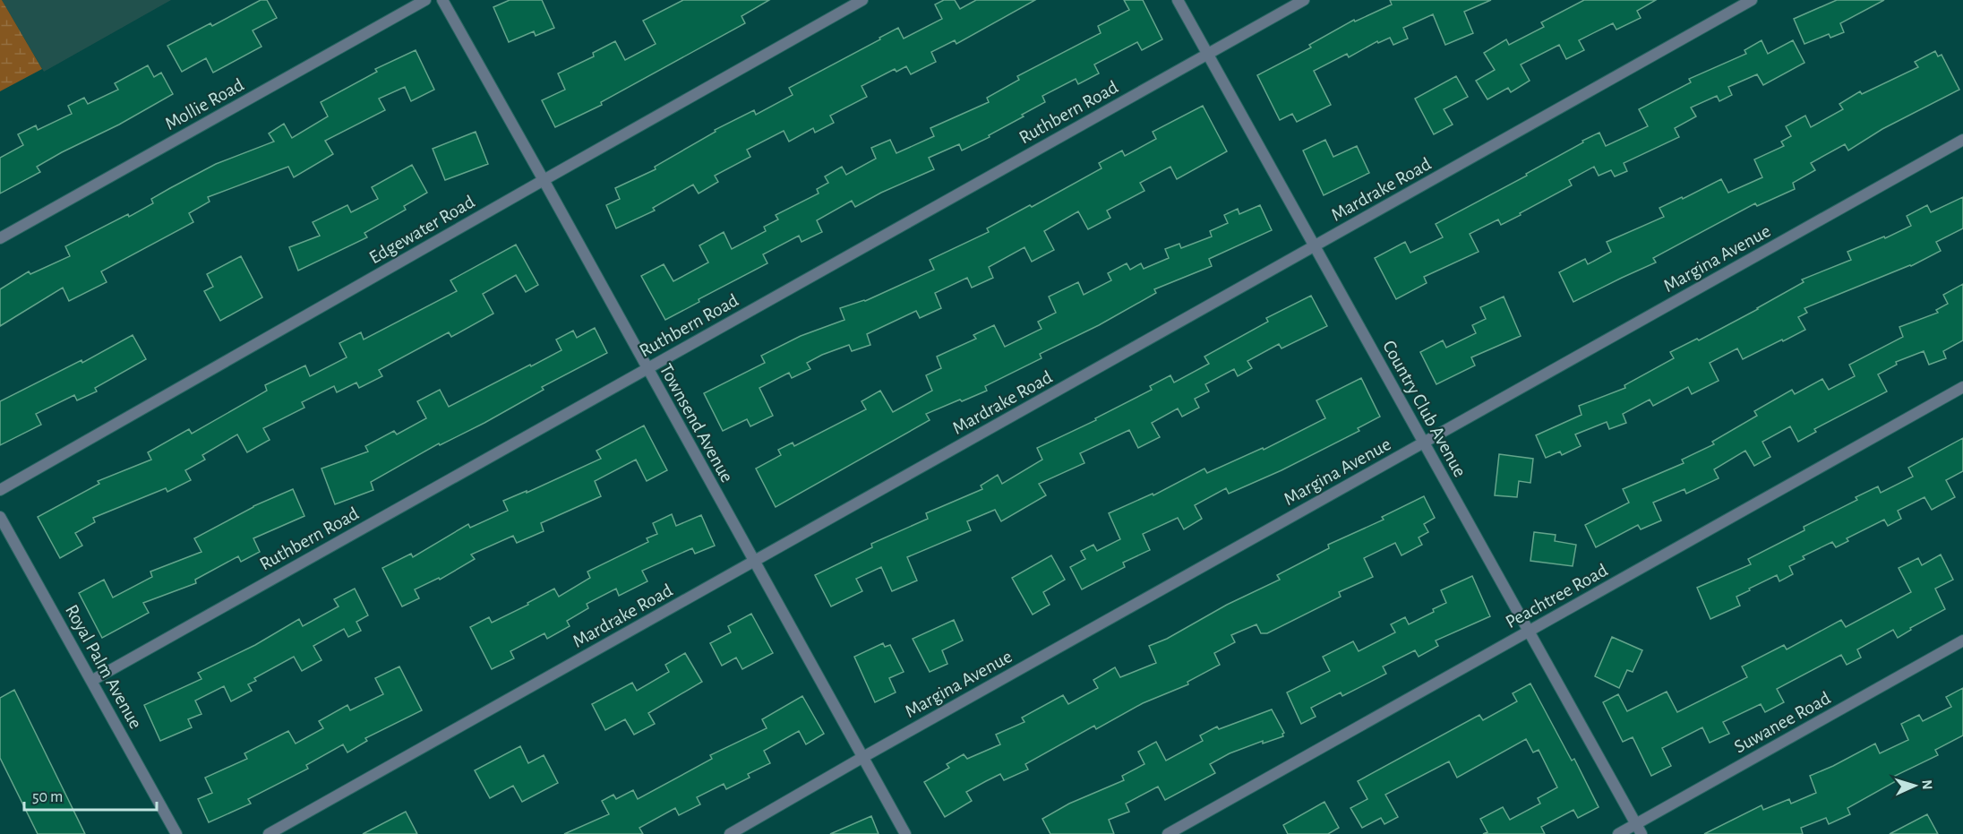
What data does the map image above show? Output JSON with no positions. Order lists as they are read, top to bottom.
{
  "streets": {
    "street": [
      "Mollie Road",
      "Ruthbern Road",
      "Mardrake Road",
      "Edgewater Road",
      "Margina Avenue",
      "Country Club Avenue",
      "Townsend Avenue",
      "Peachtree Road",
      "Royal Palm Avenue",
      "Suwanee Road"
    ]
  },
  "crossings": [
    ["Ruthbern Road", "Country Club Avenue"],
    ["Ruthbern Road", "Townsend Avenue"],
    ["Ruthbern Road", "Royal Palm Avenue"],
    ["Mardrake Road", "Country Club Avenue"],
    ["Mardrake Road", "Townsend Avenue"],
    ["Edgewater Road", "Townsend Avenue"],
    ["Margina Avenue", "Country Club Avenue"],
    ["Margina Avenue", "Townsend Avenue"],
    ["Country Club Avenue", "Peachtree Road"],
    ["Country Club Avenue", "Suwanee Road"]
  ],
  "scale_bar": "50 m",
  "north": "right"
}
